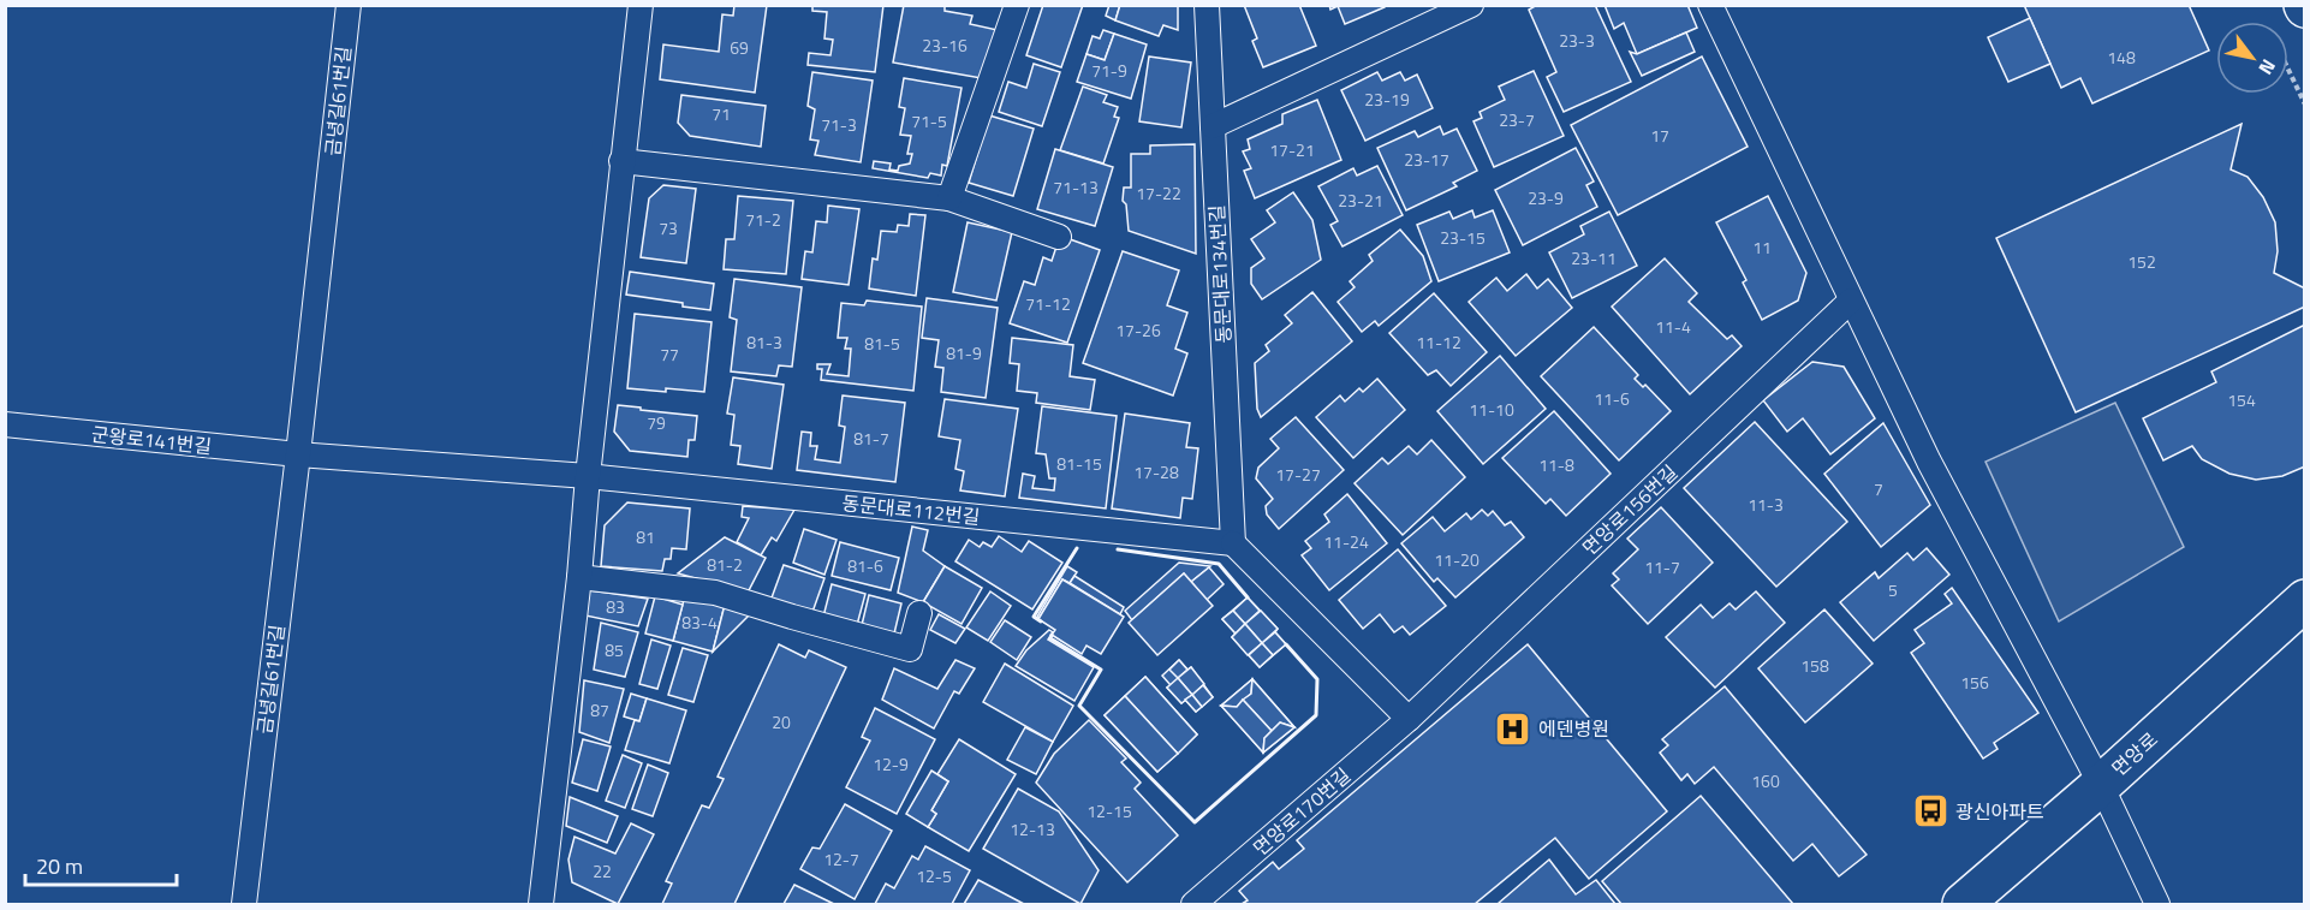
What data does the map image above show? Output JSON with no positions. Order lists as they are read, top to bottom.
{
  "streets": {
    "main road": ["면앙로"],
    "lane": [
      "금녕길61번길",
      "동문대로134번길",
      "군왕로141번길",
      "동문대로112번길",
      "면앙로156번길",
      "면앙로170번길"
    ]
  },
  "crossings": [
    ["금녕길61번길", "군왕로141번길"],
    ["동문대로134번길", "동문대로112번길"],
    ["면앙로156번길", "면앙로170번길"]
  ],
  "places": {
    "hospital": ["에덴병원"],
    "bus stop": ["광신아파트"]
  },
  "house_numbers": [
    "23-3",
    "23-16",
    "69",
    "148",
    "71-9",
    "23-19",
    "71",
    "23-7",
    "71-5",
    "71-3",
    "17",
    "17-21",
    "23-17",
    "71-13",
    "17-22",
    "23-9",
    "23-21",
    "71-2",
    "73",
    "23-15",
    "11",
    "23-11",
    "152",
    "71-12",
    "11-4",
    "17-26",
    "81-3",
    "11-12",
    "81-5",
    "81-9",
    "77",
    "11-6",
    "154",
    "11-10",
    "79",
    "81-7",
    "81-15",
    "11-8",
    "17-28",
    "17-27",
    "7",
    "11-3",
    "81",
    "11-24",
    "11-20",
    "81-2",
    "81-6",
    "11-7",
    "5",
    "83",
    "83-4",
    "85",
    "158",
    "156",
    "87",
    "20",
    "12-9",
    "160",
    "12-15",
    "12-13",
    "12-7",
    "22",
    "12-5"
  ],
  "scale_bar": "20 m",
  "north": "bottom right"
}
